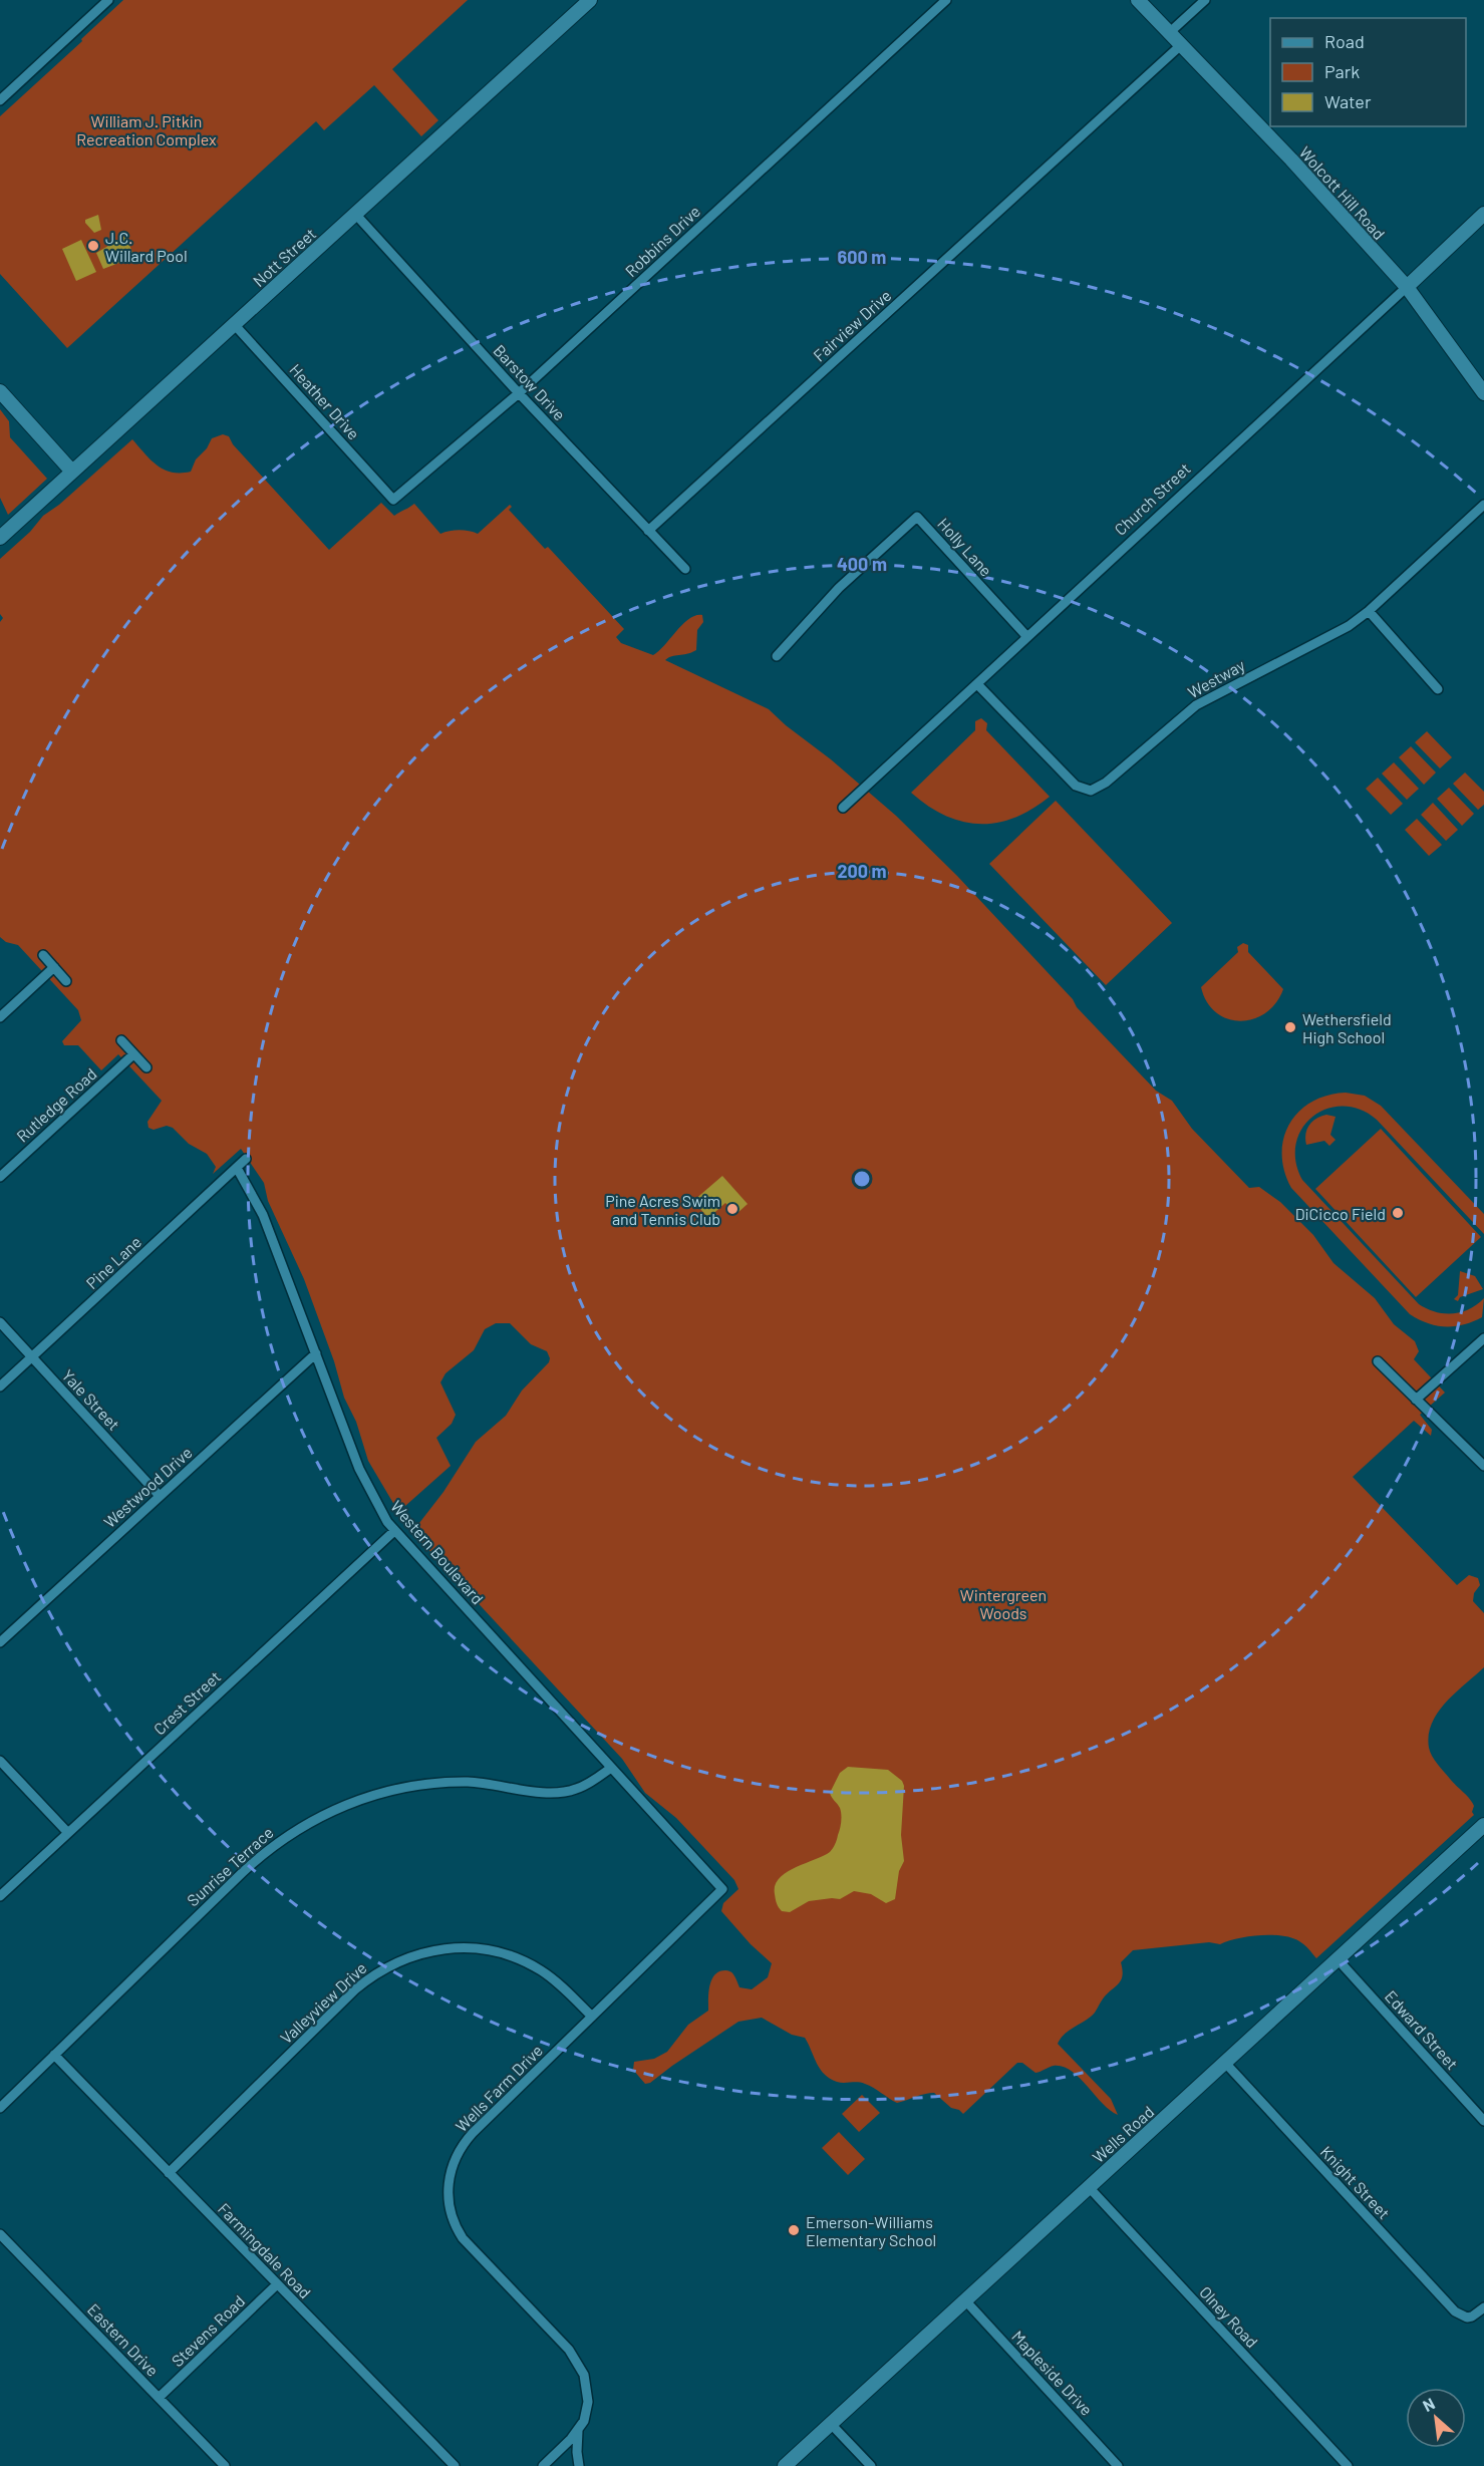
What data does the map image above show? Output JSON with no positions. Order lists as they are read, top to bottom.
{
  "streets": {
    "street": [
      "Wolcott Hill Road",
      "Robbins Drive",
      "Nott Street",
      "Fairview Drive",
      "Barstow Drive",
      "Heather Drive",
      "Church Street",
      "Holly Lane",
      "Westway",
      "Rutledge Road",
      "Pine Lane",
      "Yale Street",
      "Westwood Drive",
      "Western Boulevard",
      "Crest Street",
      "Sunrise Terrace",
      "Valleyview Drive",
      "Edward Street",
      "Wells Farm Drive",
      "Wells Road",
      "Knight Street",
      "Farmingdale Road",
      "Olney Road",
      "Stevens Road",
      "Eastern Drive",
      "Mapleside Drive"
    ]
  },
  "crossings": [
    ["Wolcott Hill Road", "Fairview Drive"],
    ["Wolcott Hill Road", "Church Street"],
    ["Robbins Drive", "Barstow Drive"],
    ["Robbins Drive", "Heather Drive"],
    ["Nott Street", "Barstow Drive"],
    ["Nott Street", "Heather Drive"],
    ["Fairview Drive", "Barstow Drive"],
    ["Church Street", "Holly Lane"],
    ["Church Street", "Westway"],
    ["Pine Lane", "Yale Street"],
    ["Pine Lane", "Western Boulevard"],
    ["Yale Street", "Westwood Drive"],
    ["Westwood Drive", "Western Boulevard"],
    ["Western Boulevard", "Crest Street"],
    ["Western Boulevard", "Sunrise Terrace"],
    ["Western Boulevard", "Wells Farm Drive"],
    ["Sunrise Terrace", "Farmingdale Road"],
    ["Valleyview Drive", "Wells Farm Drive"],
    ["Valleyview Drive", "Farmingdale Road"],
    ["Edward Street", "Wells Road"],
    ["Wells Road", "Knight Street"],
    ["Wells Road", "Olney Road"],
    ["Wells Road", "Mapleside Drive"],
    ["Farmingdale Road", "Stevens Road"],
    ["Stevens Road", "Eastern Drive"]
  ],
  "parks": ["William J. Pitkin Recreation Complex", "Wintergreen Woods"],
  "places": [
    "J.C. Willard Pool",
    "Wethersfield High School",
    "Pine Acres Swim and Tennis Club",
    "DiCicco Field",
    "Emerson-Williams Elementary School"
  ],
  "legend": ["Road", "Park", "Water"],
  "north": "top left",
  "rings": ["600 m", "400 m", "200 m"]
}
